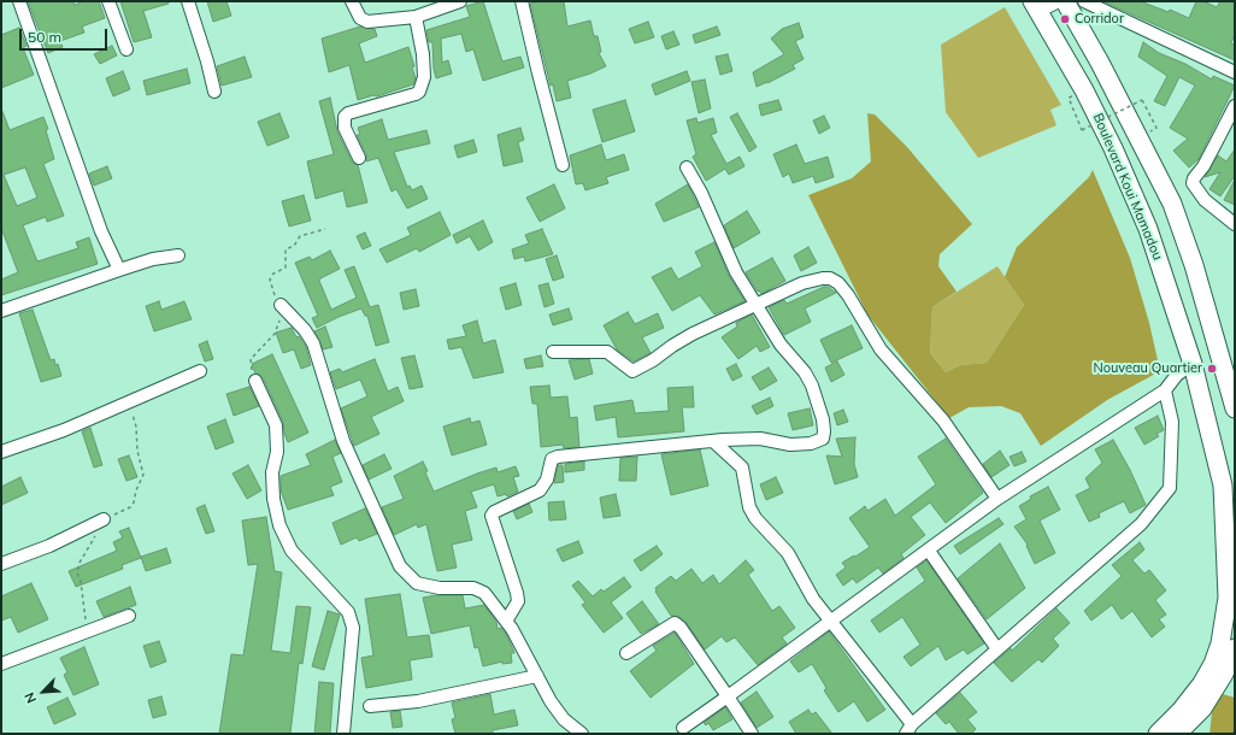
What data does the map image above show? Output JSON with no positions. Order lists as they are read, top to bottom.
{
  "streets": {
    "main road": ["Boulevard Koui Mamadou"]
  },
  "places": ["Corridor", "Nouveau Quartier"],
  "scale_bar": "50 m",
  "north": "bottom left"
}
